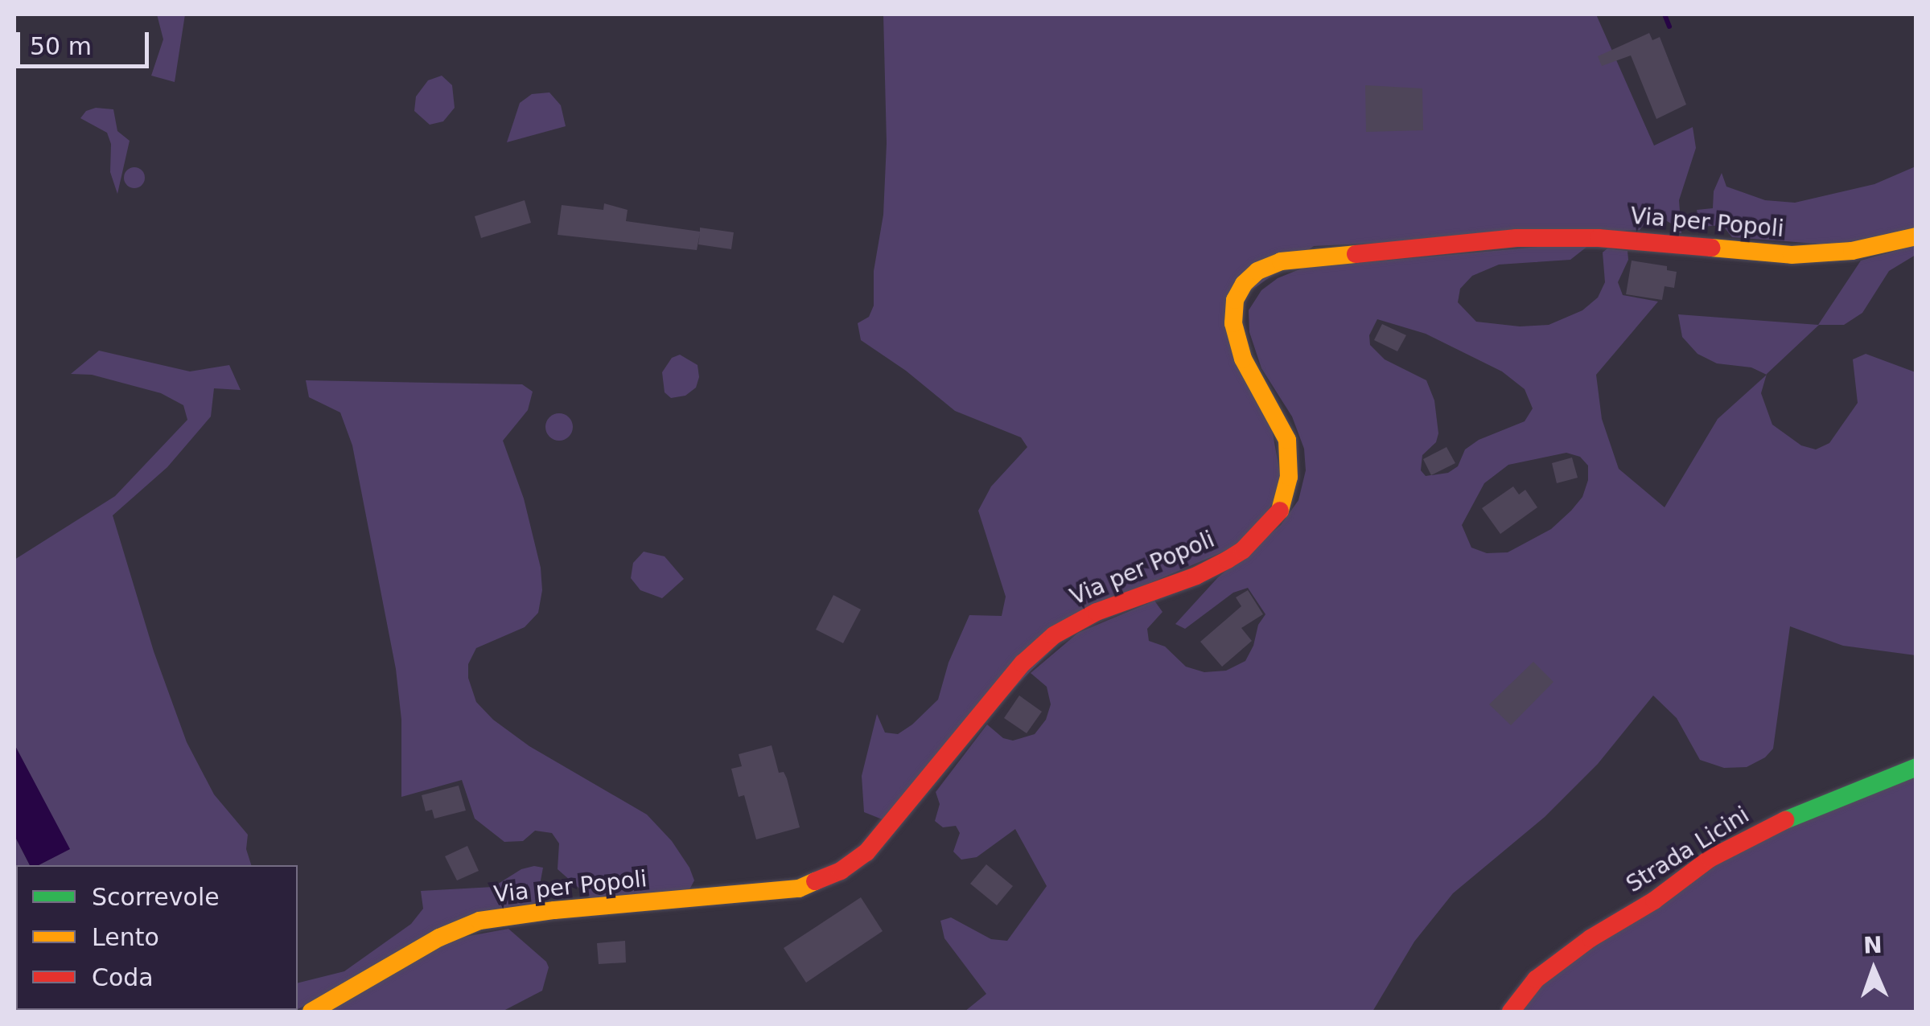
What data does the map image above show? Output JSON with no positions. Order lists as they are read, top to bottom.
{
  "streets": {
    "main road": ["Via per Popoli", "Strada Licini"]
  },
  "legend": ["Scorrevole", "Lento", "Coda"],
  "scale_bar": "50 m",
  "north": "top"
}
